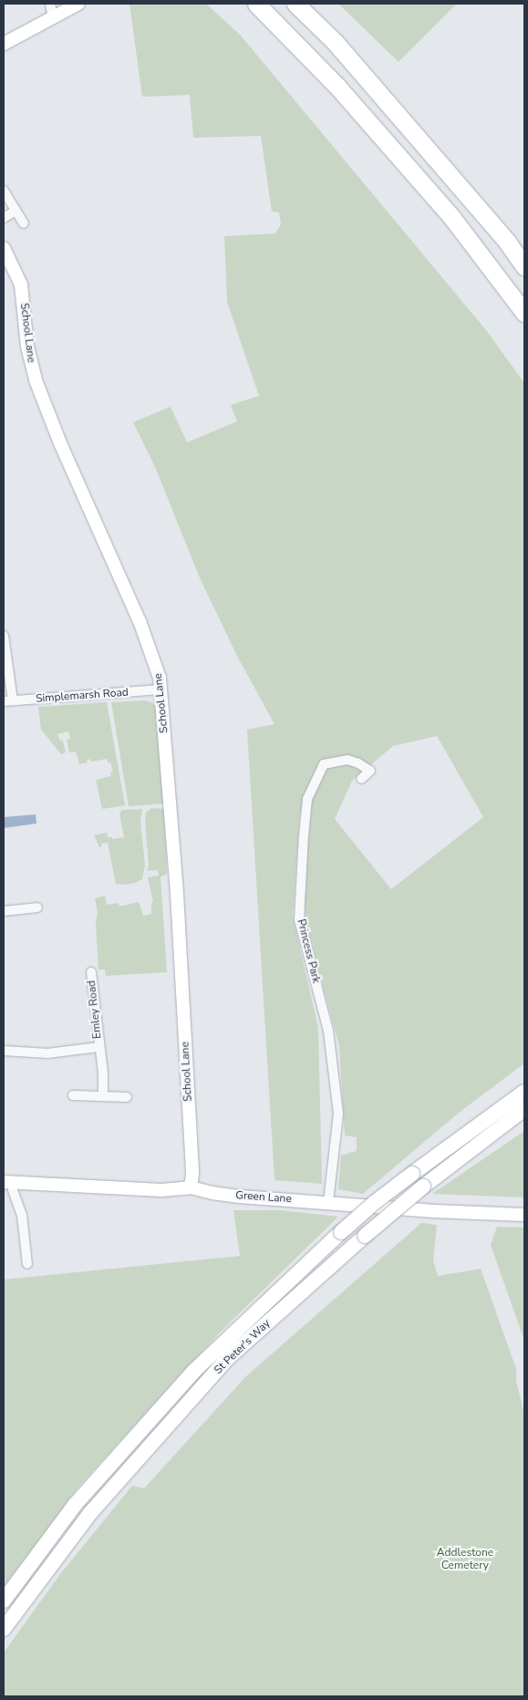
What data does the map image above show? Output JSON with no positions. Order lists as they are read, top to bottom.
{
  "streets": {
    "main road": ["St Peter's Way"],
    "street": [
      "School Lane",
      "Simplemarsh Road",
      "Princess Park",
      "Emley Road",
      "Green Lane"
    ]
  },
  "crossings": [
    ["School Lane", "Simplemarsh Road"],
    ["School Lane", "Green Lane"],
    ["Princess Park", "Green Lane"]
  ],
  "parks": ["Addlestone Cemetery"]
}
